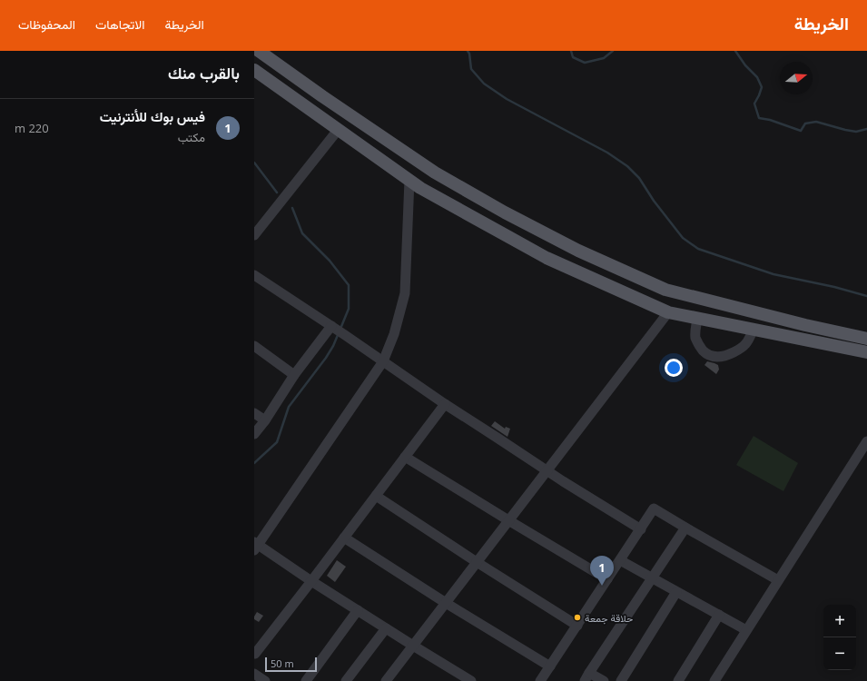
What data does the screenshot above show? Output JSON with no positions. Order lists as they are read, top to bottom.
{
  "places": ["حلاقة جمعة"],
  "scale_bar": "50 m",
  "north": "right",
  "page": {
    "header": "الخريطة",
    "nav": ["الخريطة", "الاتجاهات", "المحفوظات"],
    "heading": "بالقرب منك",
    "list": [
      {
        "mark": "1",
        "name": "فيس بوك للأنترنيت",
        "note": "مكتب",
        "value": "220 m"
      }
    ],
    "pins": "1",
    "map_buttons": ["+", "−"],
    "scale": "50 m"
  }
}
